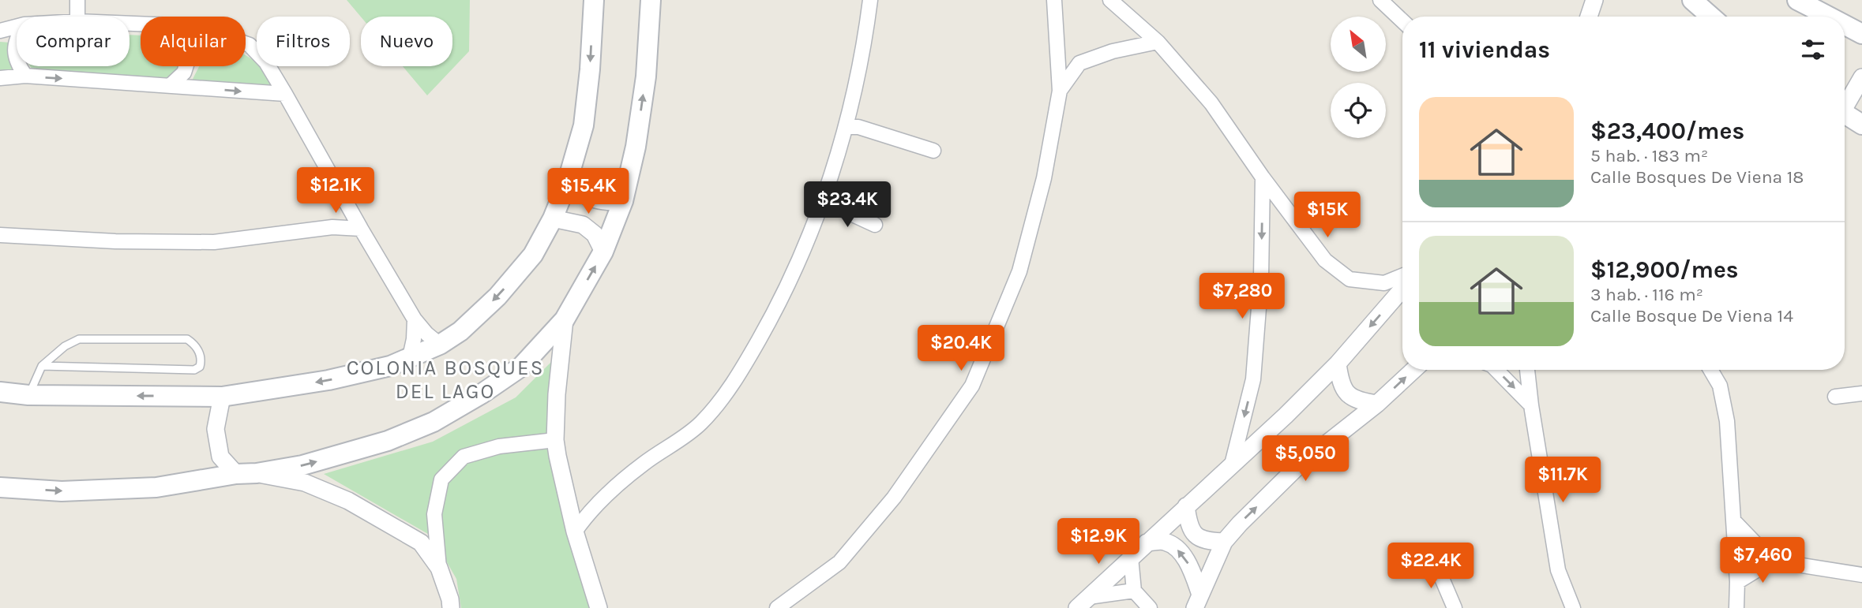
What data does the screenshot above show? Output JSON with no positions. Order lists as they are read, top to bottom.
{
  "districts": ["COLONIA BOSQUES DEL LAGO"],
  "north": "top left",
  "page": {
    "chip": [
      "Comprar",
      "Alquilar",
      "Filtros",
      "Nuevo"
    ],
    "heading": "11 viviendas",
    "list": [
      {
        "name": "$23,400/mes",
        "note": "5 hab. · 183 m² · Calle Bosques De Viena 18"
      },
      {
        "name": "$12,900/mes",
        "note": "3 hab. · 116 m² · Calle Bosque De Viena 14"
      }
    ],
    "price": [
      "$12.1K",
      "$15.4K",
      "$23.4K",
      "$15K",
      "$7,280",
      "$20.4K",
      "$5,050",
      "$11.7K",
      "$12.9K",
      "$7,460",
      "$22.4K"
    ]
  }
}
